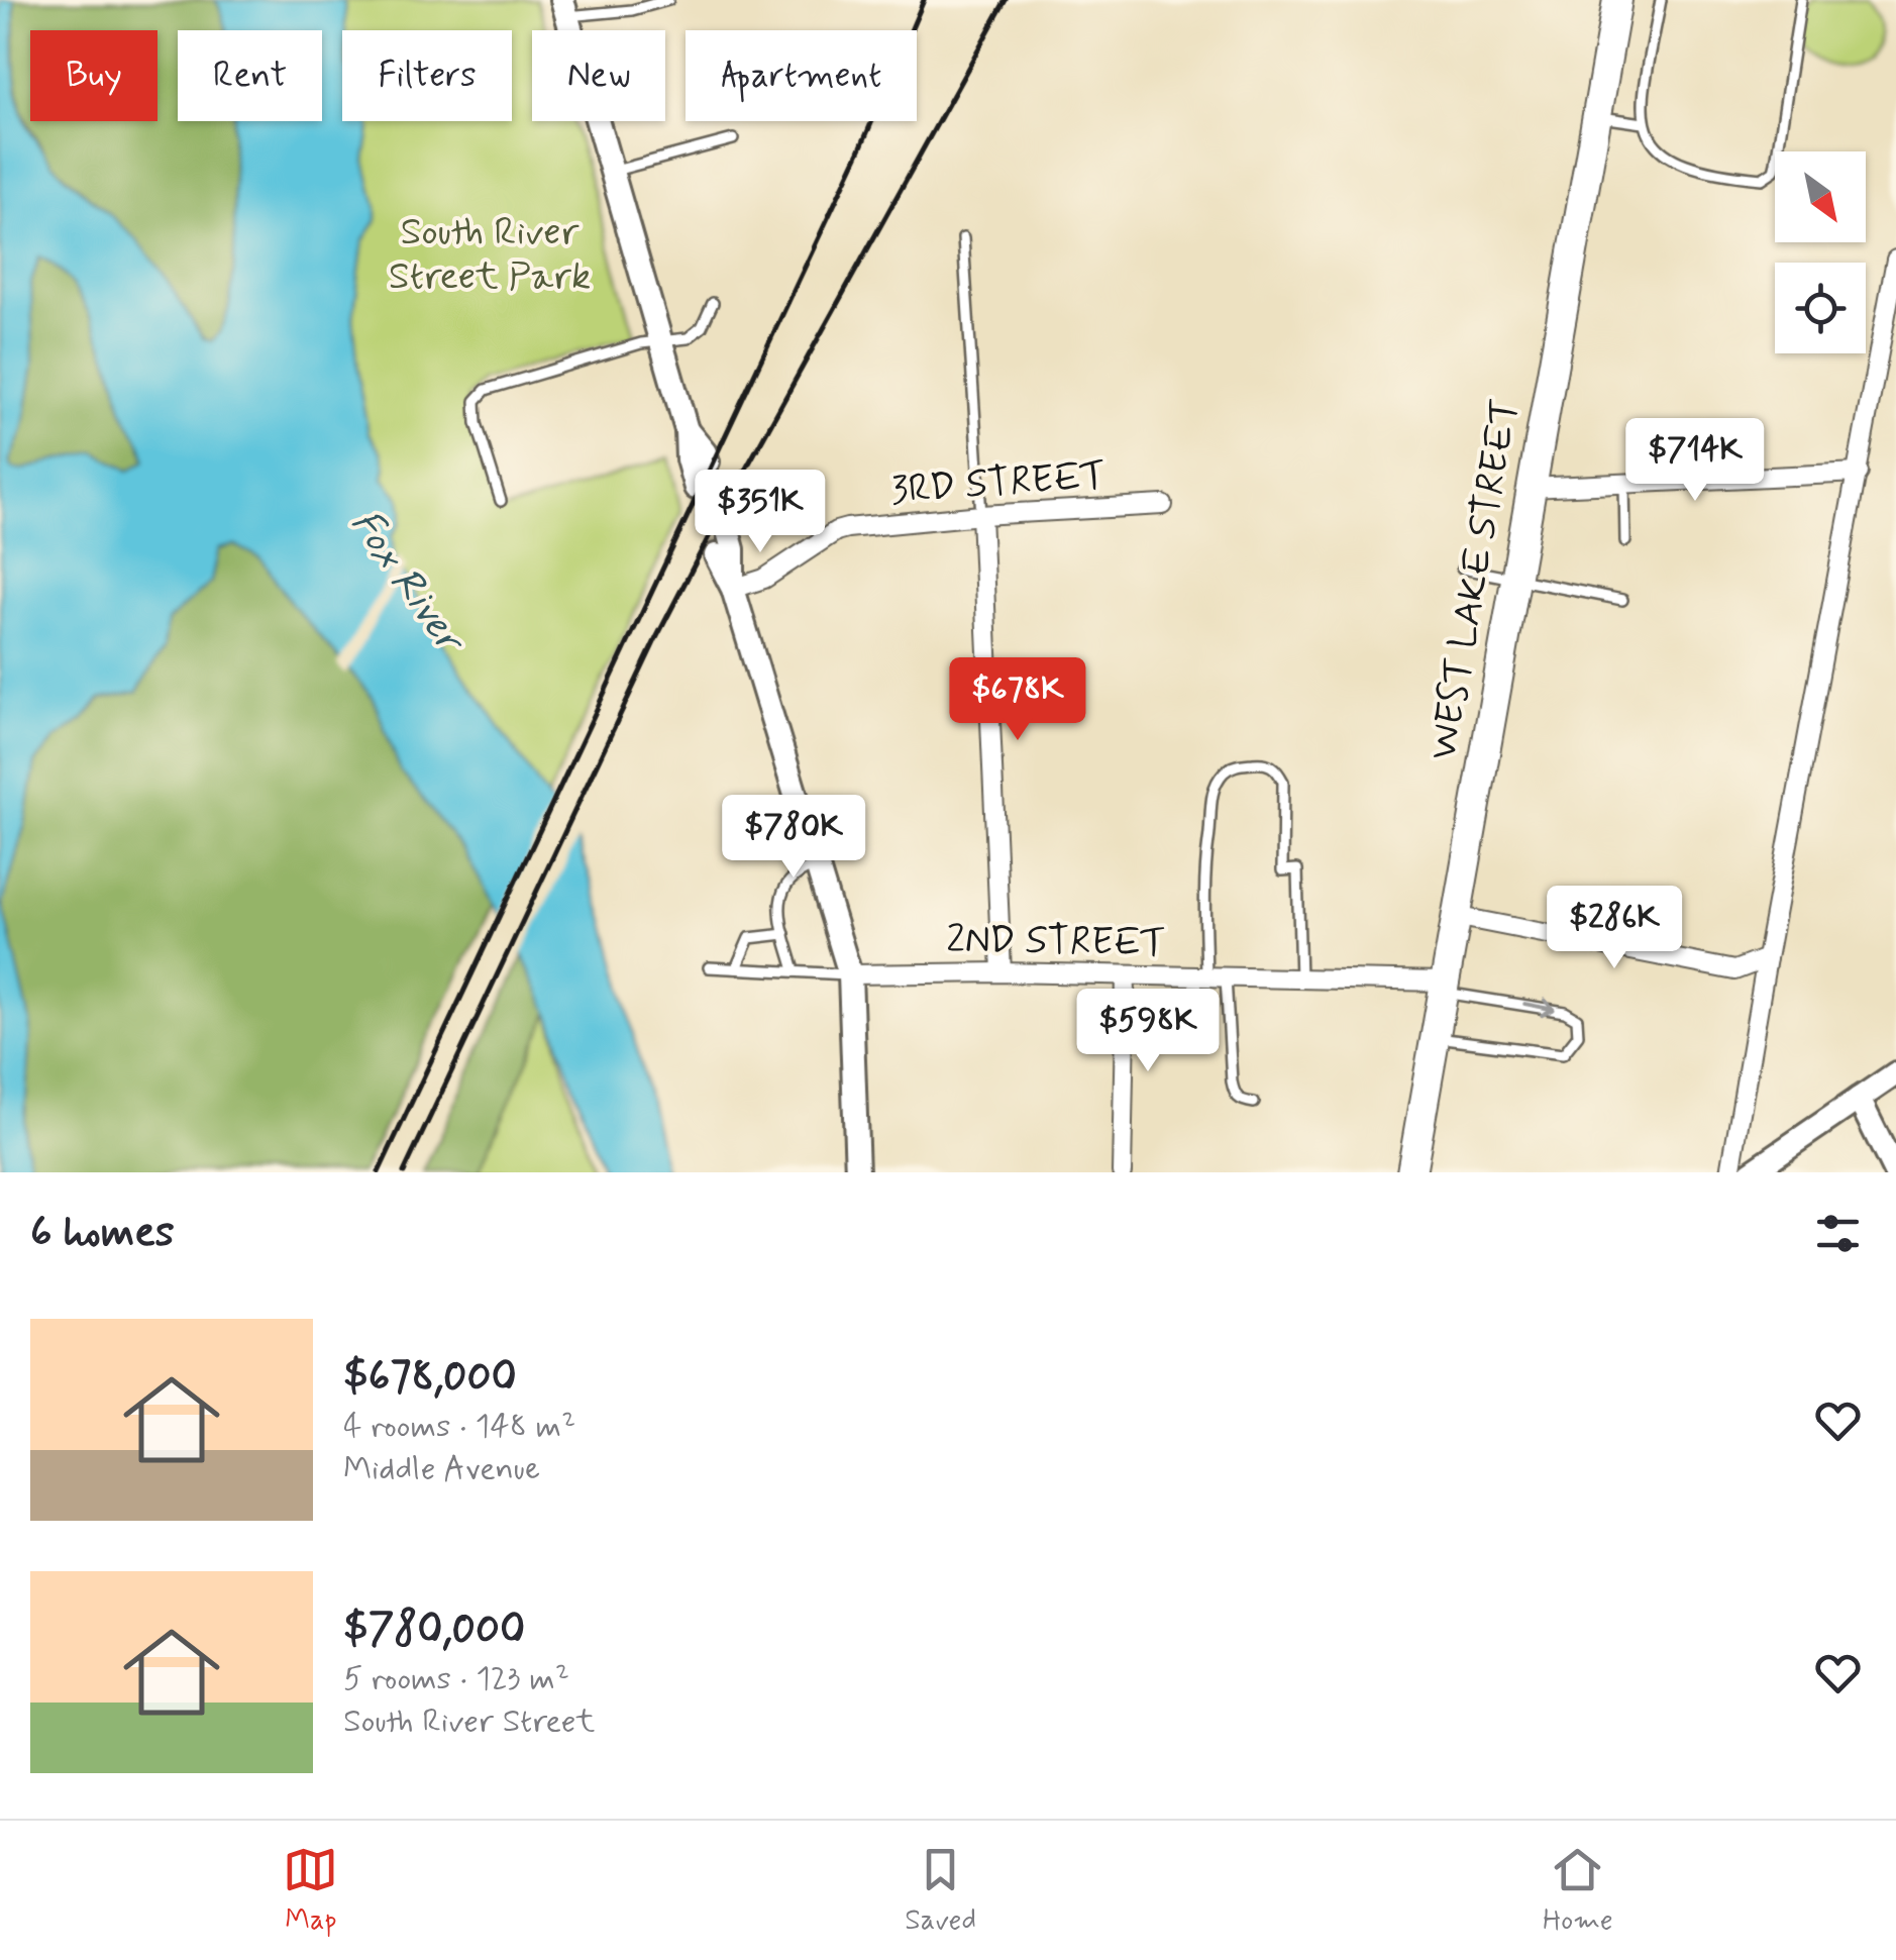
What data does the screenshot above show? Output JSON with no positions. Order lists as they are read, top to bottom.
{
  "streets": {
    "main road": ["WEST LAKE STREET"],
    "street": ["3RD STREET", "2ND STREET"]
  },
  "crossings": [
    ["WEST LAKE STREET", "2ND STREET"]
  ],
  "water": ["Fox River"],
  "parks": ["South River Street Park"],
  "north": "bottom right",
  "page": {
    "chip": [
      "Buy",
      "Rent",
      "Filters",
      "New",
      "Apartment"
    ],
    "price": [
      "$714K",
      "$351K",
      "$678K",
      "$780K",
      "$286K",
      "$598K"
    ],
    "heading": "6 homes",
    "list": [
      {
        "name": "$678,000",
        "note": "4 rooms · 148 m² · Middle Avenue"
      },
      {
        "name": "$780,000",
        "note": "5 rooms · 123 m² · South River Street"
      }
    ],
    "tabs": ["Map", "Saved", "Home"]
  }
}
